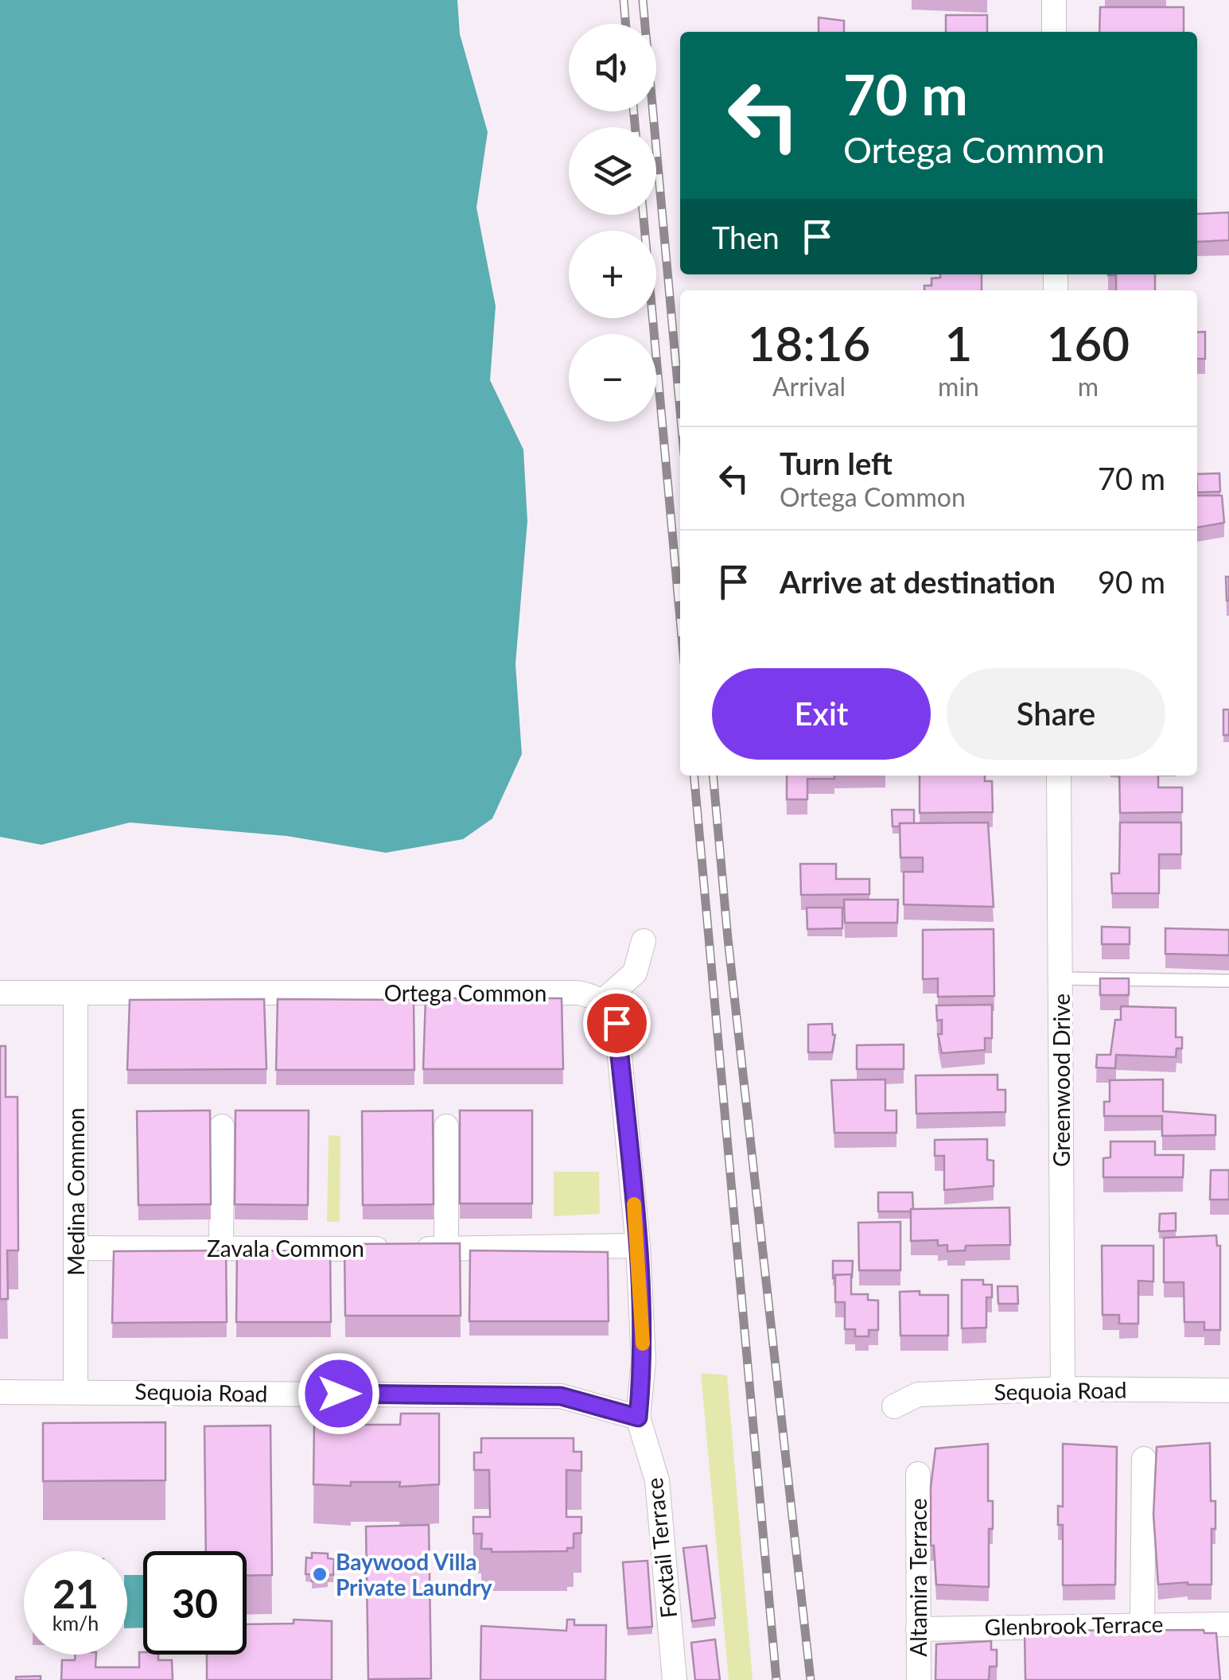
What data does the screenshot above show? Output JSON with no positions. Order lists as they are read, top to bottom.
{
  "streets": {
    "street": [
      "Ortega Common",
      "Greenwood Drive",
      "Medina Common",
      "Zavala Common",
      "Sequoia Road",
      "Foxtail Terrace",
      "Altamira Terrace",
      "Glenbrook Terrace"
    ]
  },
  "crossings": [
    ["Ortega Common", "Medina Common"],
    ["Greenwood Drive", "Sequoia Road"],
    ["Medina Common", "Zavala Common"],
    ["Medina Common", "Sequoia Road"],
    ["Sequoia Road", "Foxtail Terrace"],
    ["Altamira Terrace", "Glenbrook Terrace"]
  ],
  "places": ["Baywood Villa Private Laundry"],
  "page": {
    "map_buttons": ["+", "−"],
    "turn": ["70 m", "Ortega Common"],
    "then": "Then",
    "eta": [
      "18:16",
      "Arrival",
      "1",
      "min",
      "160",
      "m"
    ],
    "list": [
      {
        "name": "Turn left",
        "note": "Ortega Common",
        "value": "70 m"
      },
      {
        "name": "Arrive at destination",
        "value": "90 m"
      }
    ],
    "buttons": ["Exit", "Share"],
    "speed": "21 km/h",
    "limit": "30"
  }
}
